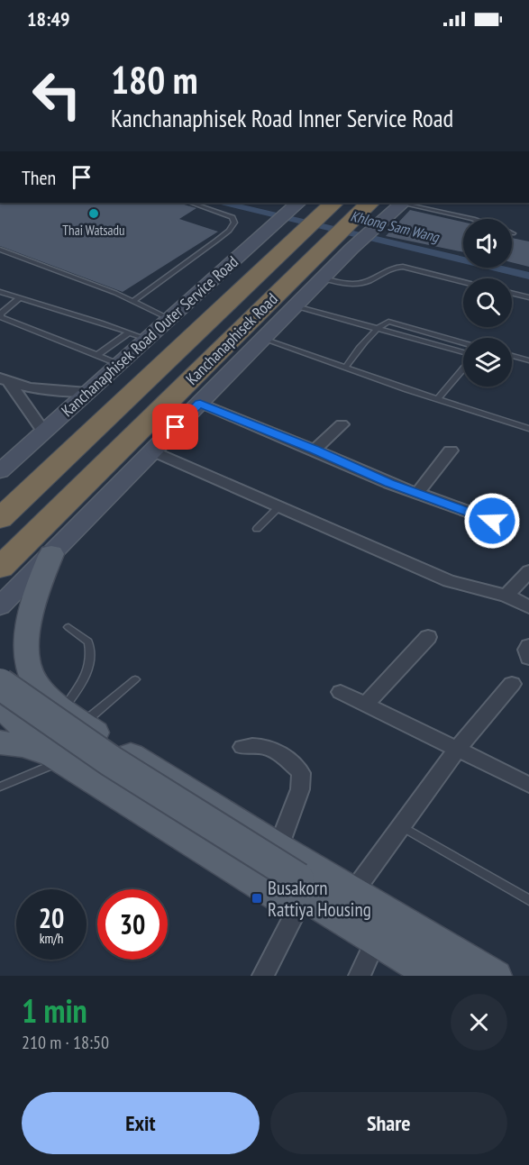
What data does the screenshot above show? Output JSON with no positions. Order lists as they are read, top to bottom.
{
  "streets": {
    "highway": ["Kanchanaphisek Road"],
    "main road": ["Kanchanaphisek Road Outer Service Road"]
  },
  "water": ["Khlong Sam Wang"],
  "places": {
    "other": ["Thai Watsadu"],
    "transit": ["Busakorn Rattiya Housing"]
  },
  "page": {
    "status": "18:49",
    "turn": ["180 m", "Kanchanaphisek Road Inner Service Road"],
    "then": "Then",
    "speed": "20 km/h",
    "limit": "30",
    "heading": ["1 min", "210 m · 18:50"],
    "buttons": ["Exit", "Share"]
  }
}
